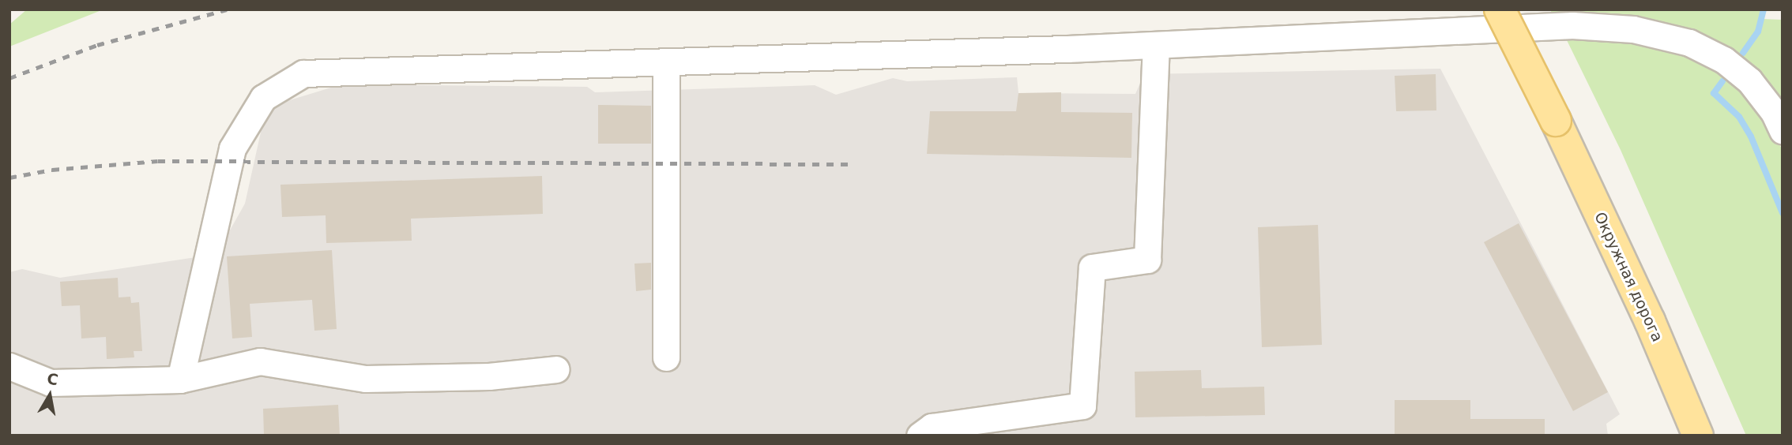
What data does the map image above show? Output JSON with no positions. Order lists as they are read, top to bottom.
{
  "streets": {
    "main road": ["Окружная дорога"]
  },
  "north": "top"
}
